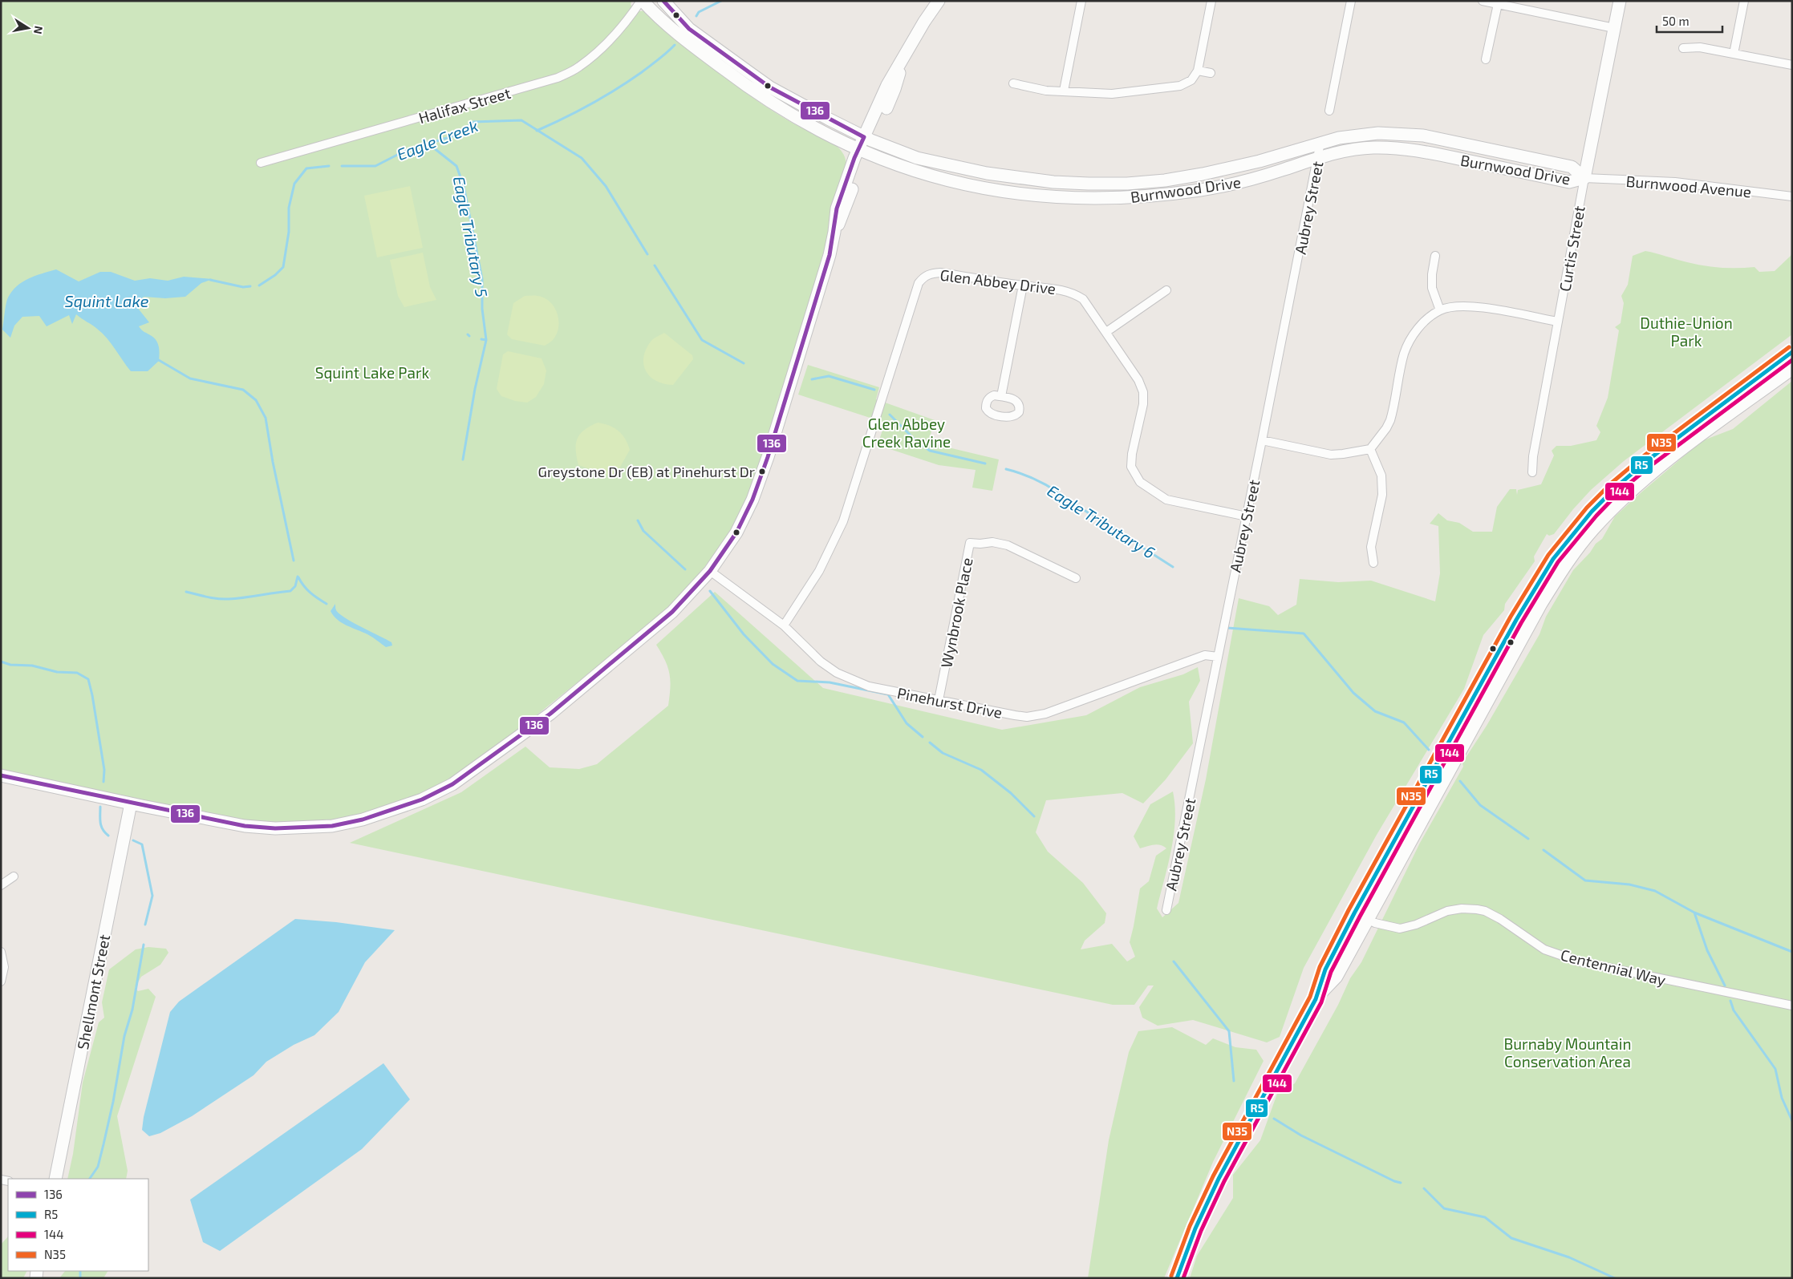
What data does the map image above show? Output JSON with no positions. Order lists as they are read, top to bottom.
{
  "streets": {
    "street": [
      "Halifax Street",
      "Burnwood Drive",
      "Burnwood Avenue",
      "Aubrey Street",
      "Curtis Street",
      "Glen Abbey Drive",
      "Wynbrook Place",
      "Pinehurst Drive",
      "Centennial Way",
      "Shellmont Street"
    ]
  },
  "crossings": [
    ["Halifax Street", "Burnwood Drive"],
    ["Burnwood Drive", "Burnwood Avenue"],
    ["Burnwood Drive", "Aubrey Street"],
    ["Burnwood Drive", "Curtis Street"],
    ["Burnwood Avenue", "Curtis Street"],
    ["Aubrey Street", "Glen Abbey Drive"],
    ["Aubrey Street", "Pinehurst Drive"],
    ["Glen Abbey Drive", "Pinehurst Drive"],
    ["Wynbrook Place", "Pinehurst Drive"]
  ],
  "water": [
    "Eagle Creek",
    "Eagle Tributary 5",
    "Squint Lake",
    "Eagle Tributary 6"
  ],
  "parks": [
    "Duthie-Union Park",
    "Squint Lake Park",
    "Glen Abbey Creek Ravine",
    "Burnaby Mountain Conservation Area"
  ],
  "places": ["Greystone Dr (EB) at Pinehurst Dr"],
  "lines": [
    "transit line 136",
    "transit line N35",
    "transit line R5",
    "transit line 144"
  ],
  "legend": [
    "136",
    "R5",
    "144",
    "N35"
  ],
  "scale_bar": "50 m",
  "north": "right"
}
